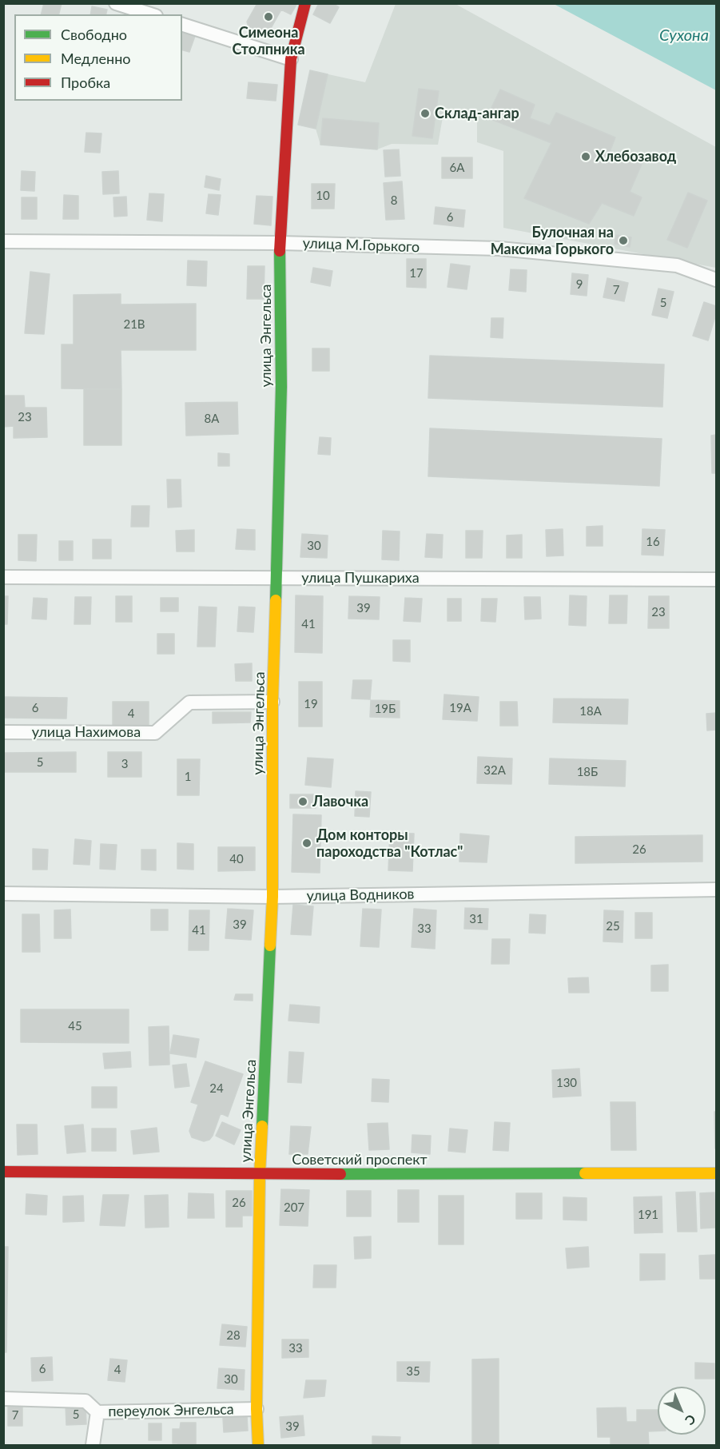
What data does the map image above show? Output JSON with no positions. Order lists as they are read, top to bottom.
{
  "streets": {
    "street": [
      "улица М.Горького",
      "улица Энгельса",
      "улица Пушкариха",
      "улица Нахимова",
      "улица Водников",
      "Советский проспект",
      "переулок Энгельса"
    ]
  },
  "crossings": [
    ["улица М.Горького", "улица Энгельса"],
    ["улица Энгельса", "улица Пушкариха"],
    ["улица Энгельса", "улица Нахимова"],
    ["улица Энгельса", "улица Водников"],
    ["улица Энгельса", "Советский проспект"],
    ["улица Энгельса", "переулок Энгельса"]
  ],
  "water": ["Сухона"],
  "places": [
    "Симеона Столпника",
    "Склад-ангар",
    "Хлебозавод",
    "Булочная на Максима Горького",
    "Лавочка",
    "Дом конторы пароходства \"Котлас\""
  ],
  "house_numbers": [
    "6А",
    "10",
    "8",
    "6",
    "17",
    "9",
    "7",
    "5",
    "21В",
    "23",
    "8А",
    "16",
    "30",
    "39",
    "23",
    "41",
    "19",
    "6",
    "19А",
    "19Б",
    "18А",
    "4",
    "5",
    "3",
    "32А",
    "18Б",
    "1",
    "26",
    "40",
    "31",
    "39",
    "25",
    "33",
    "41",
    "45",
    "130",
    "24",
    "26",
    "207",
    "191",
    "28",
    "33",
    "6",
    "4",
    "35",
    "30",
    "5",
    "7",
    "39"
  ],
  "legend": ["Свободно", "Медленно", "Пробка"],
  "north": "bottom right"
}
